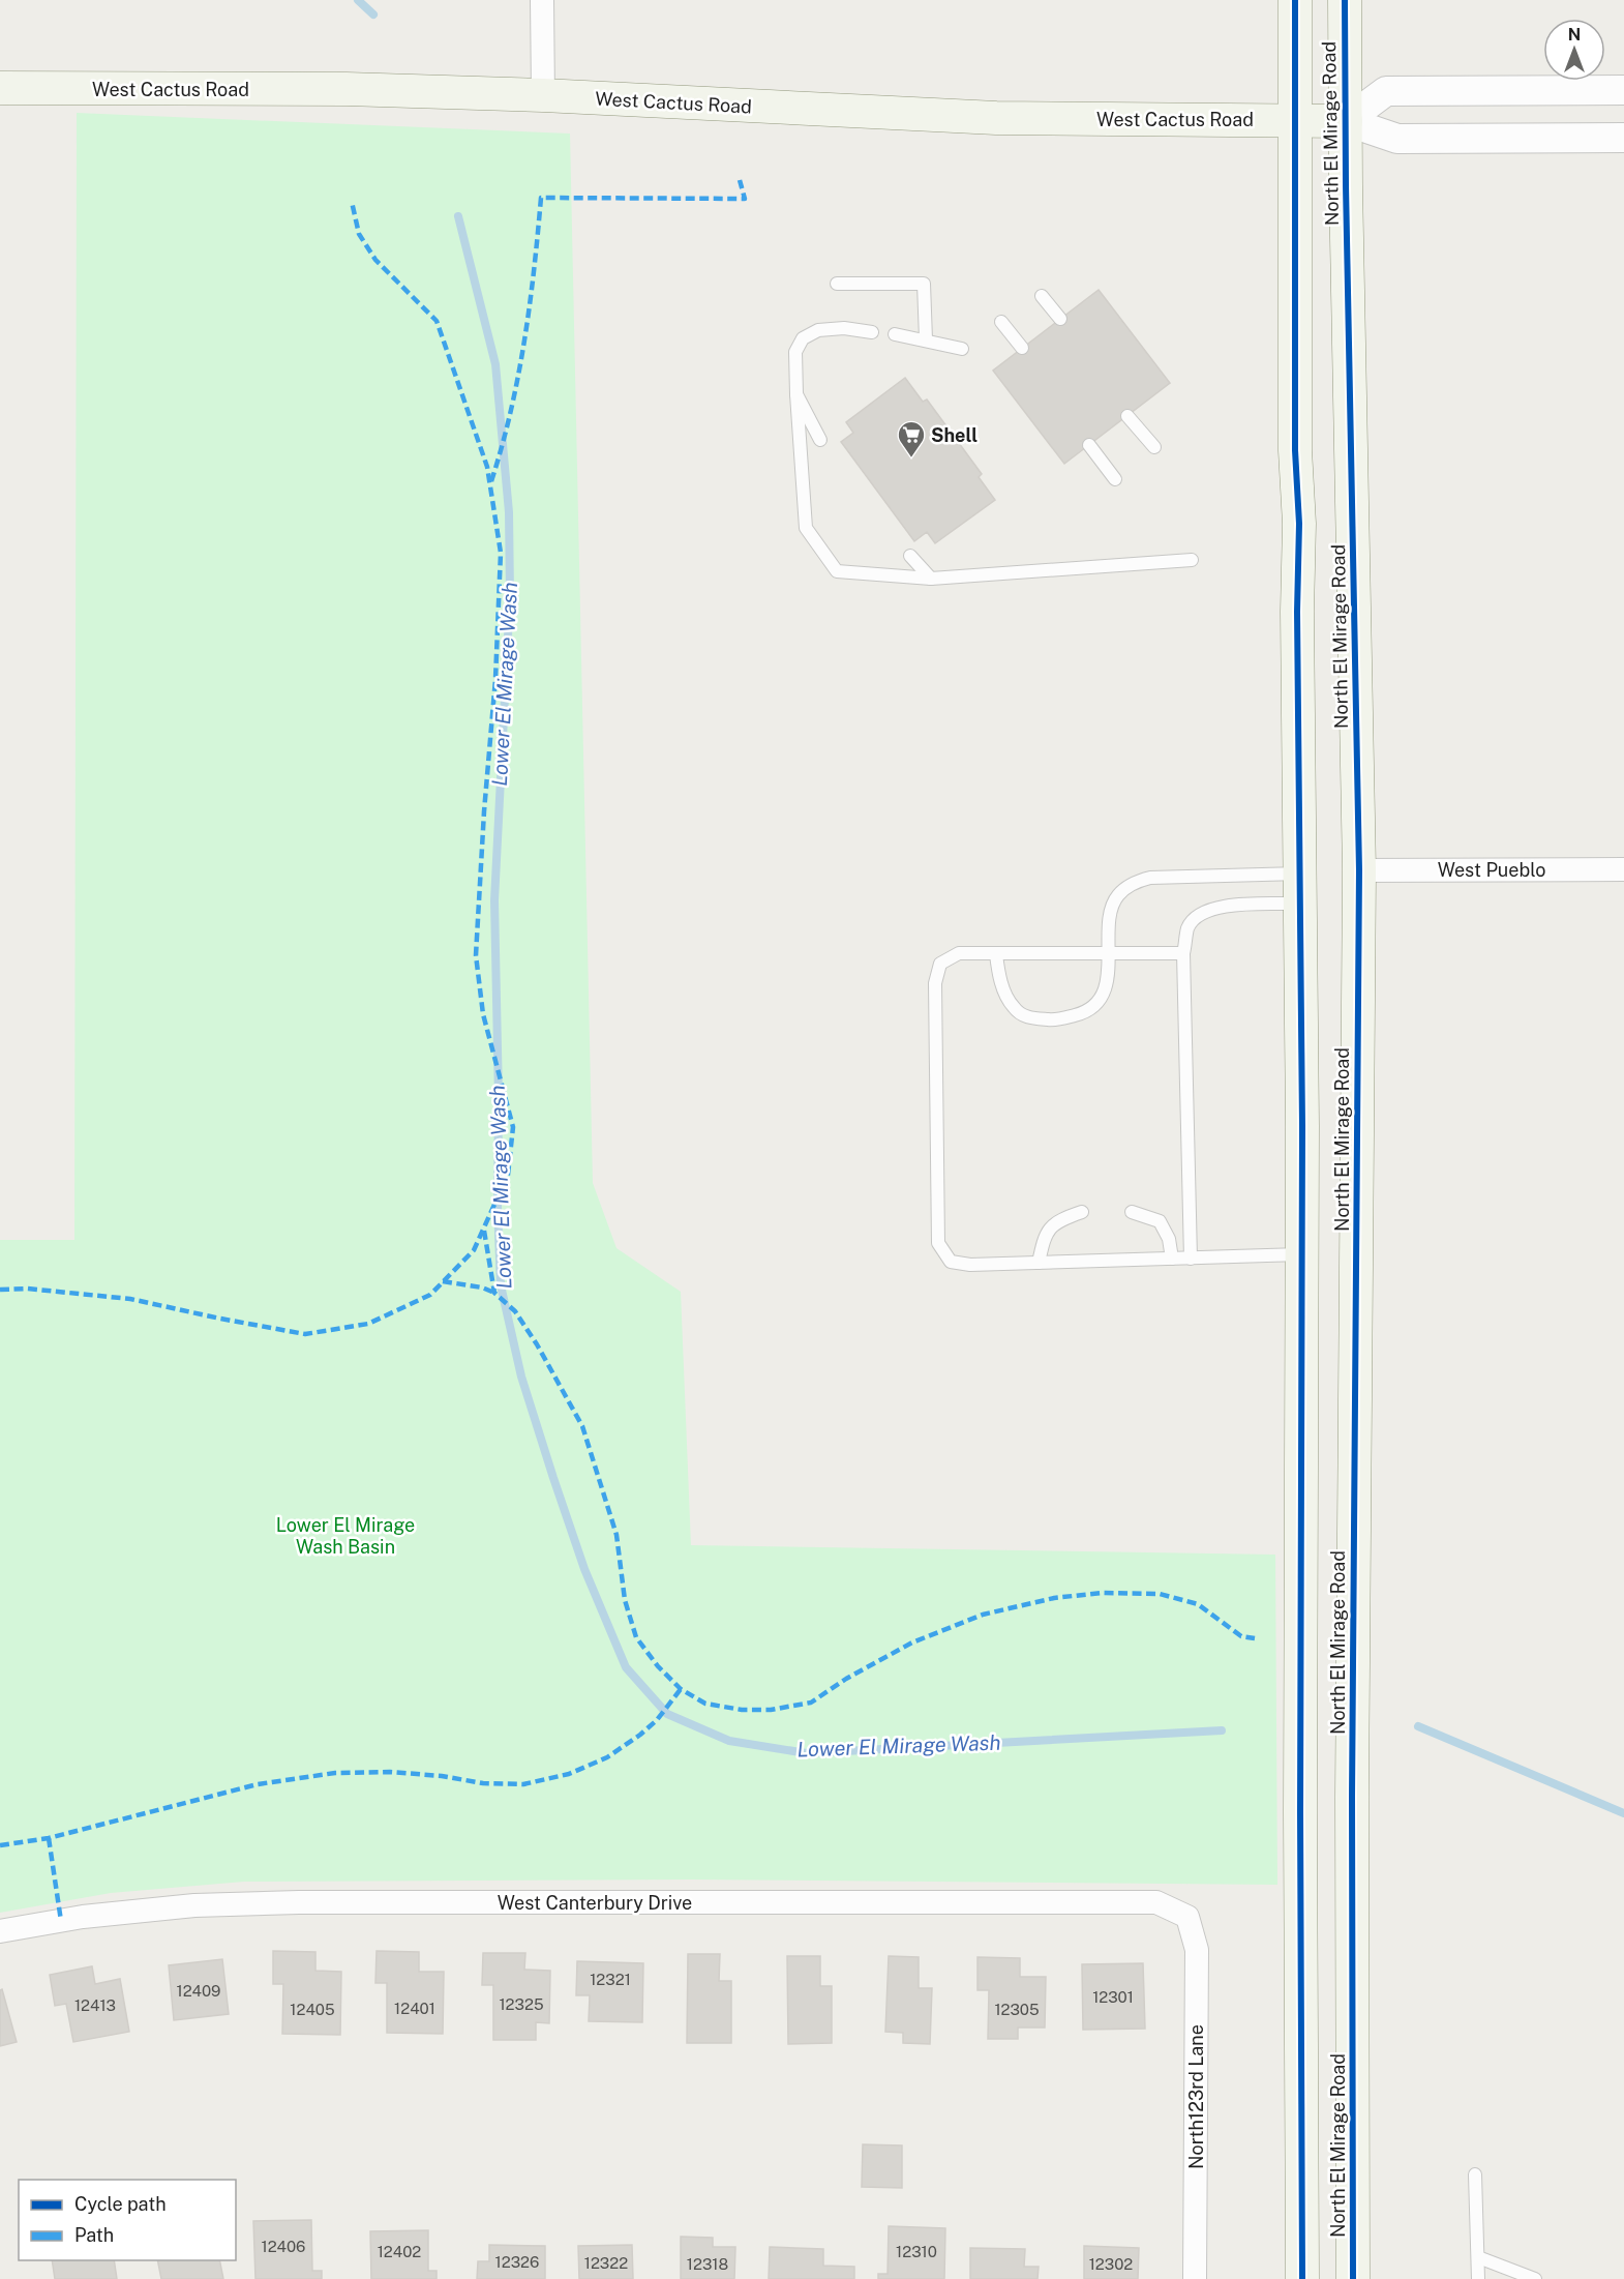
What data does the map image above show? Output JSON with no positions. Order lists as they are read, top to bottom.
{
  "streets": {
    "main road": ["West Cactus Road", "North El Mirage Road"],
    "street": ["West Pueblo", "West Canterbury Drive", "North123rd Lane"]
  },
  "crossings": [
    ["West Cactus Road", "North El Mirage Road"],
    ["North El Mirage Road", "West Pueblo"],
    ["West Canterbury Drive", "North123rd Lane"]
  ],
  "water": ["Lower El Mirage Wash"],
  "parks": ["Lower El Mirage Wash Basin"],
  "places": {
    "supermarket": ["Shell"]
  },
  "house_numbers": [
    "12321",
    "12409",
    "12301",
    "12325",
    "12413",
    "12401",
    "12405",
    "12305",
    "12406",
    "12402",
    "12310",
    "12326",
    "12322",
    "12318",
    "12302"
  ],
  "legend": ["Cycle path", "Path"],
  "north": "top"
}
